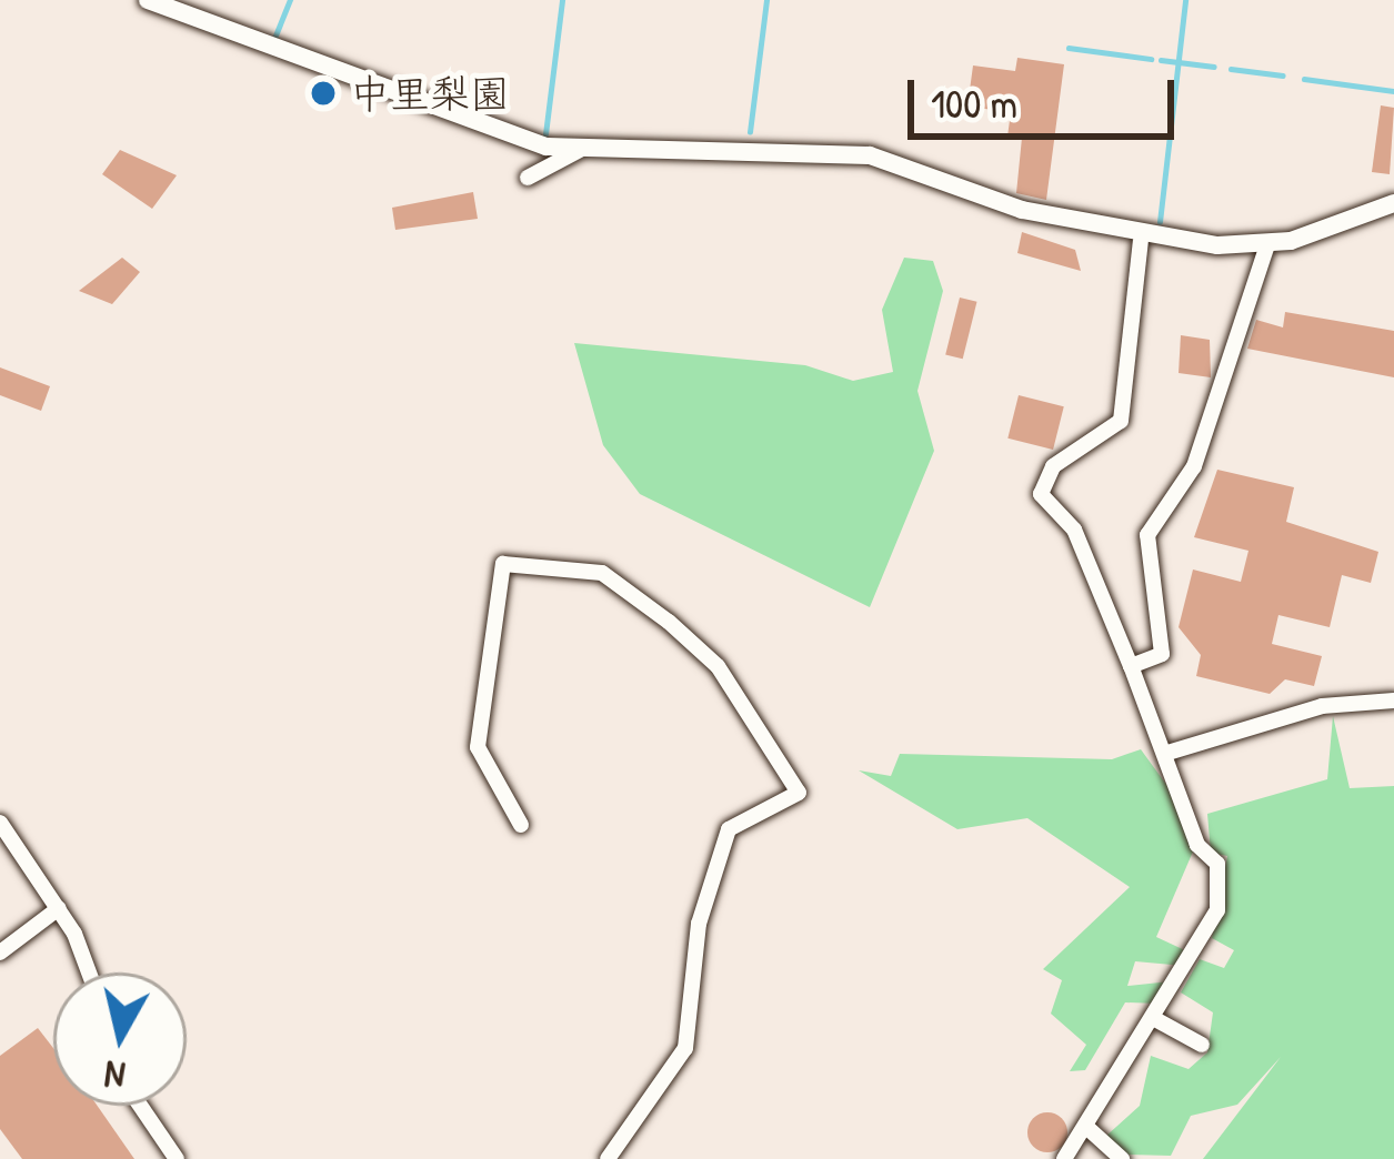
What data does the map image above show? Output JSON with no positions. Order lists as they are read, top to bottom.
{
  "places": ["中里梨園"],
  "scale_bar": "100 m",
  "north": "bottom"
}
